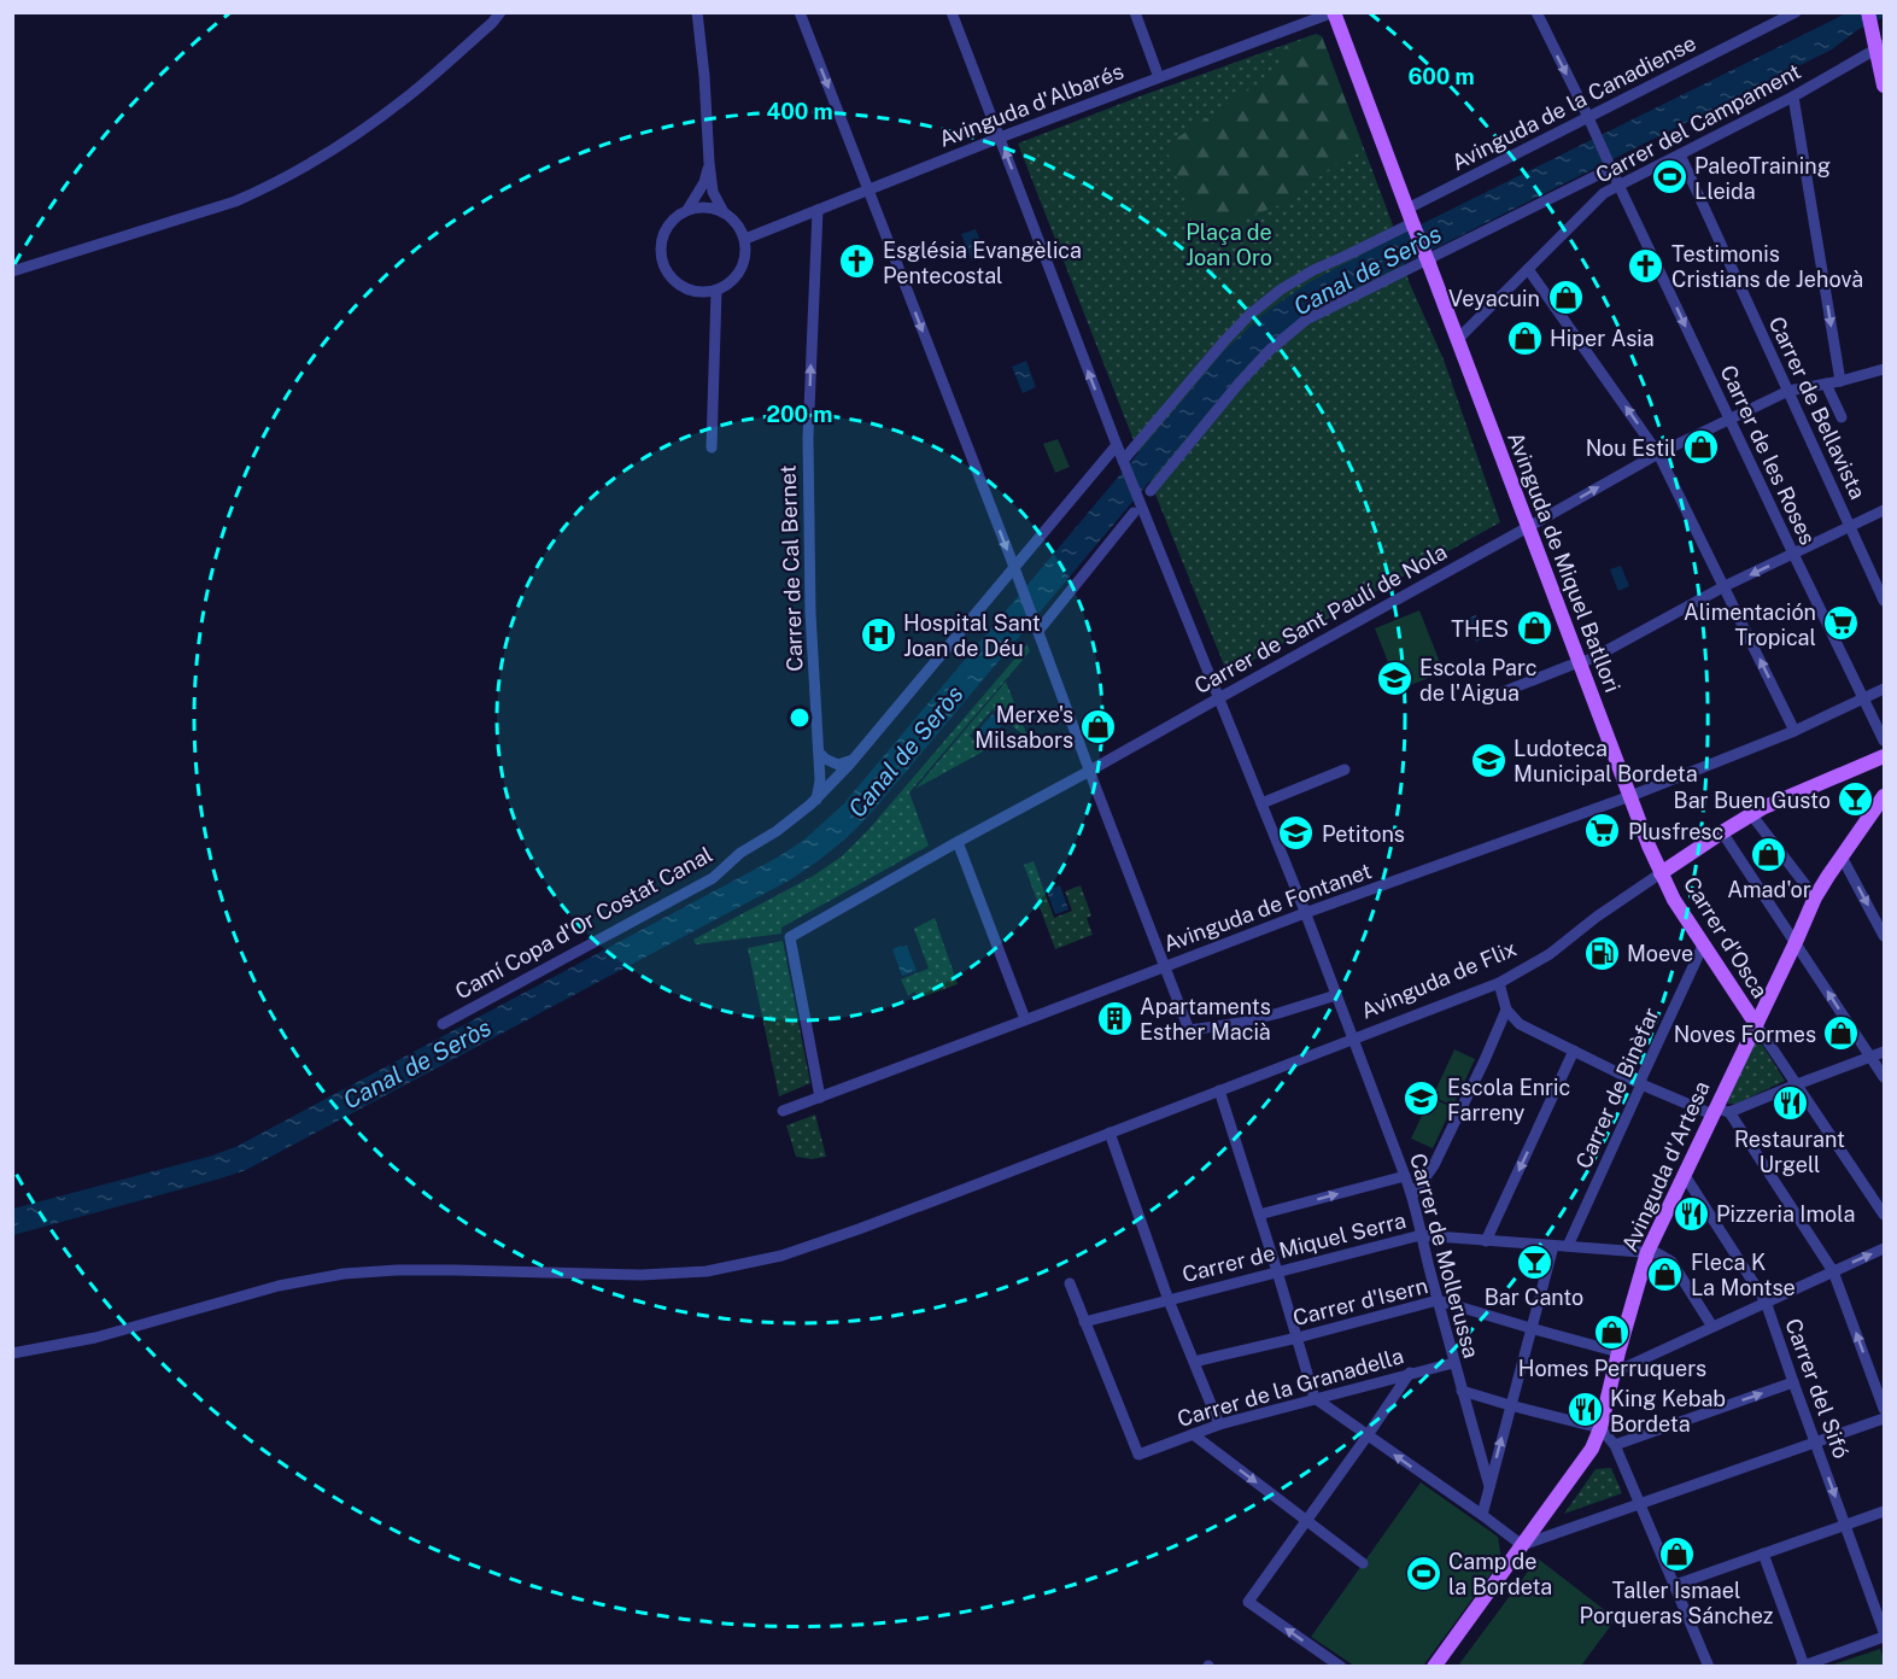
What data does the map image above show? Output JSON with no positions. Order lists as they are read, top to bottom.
{
  "streets": {
    "main road": [
      "Avinguda de Miquel Batllori",
      "Carrer d'Osca",
      "Avinguda de Flix",
      "Avinguda d'Artesa"
    ],
    "street": [
      "Avinguda de la Canadiense",
      "Avinguda d'Albarés",
      "Carrer del Campament",
      "Carrer de Bellavista",
      "Carrer de les Roses",
      "Carrer de Cal Bernet",
      "Carrer de Sant Paulí de Nola",
      "Avinguda de Fontanet",
      "Camí Copa d'Or Costat Canal",
      "Carrer de Binèfar",
      "Carrer de Miquel Serra",
      "Carrer de Mollerussa",
      "Carrer d'Isern",
      "Carrer de la Granadella",
      "Carrer del Sifó"
    ]
  },
  "crossings": [
    ["Avinguda de la Canadiense", "Carrer de les Roses"],
    ["Avinguda d'Albarés", "Carrer de Cal Bernet"],
    ["Avinguda d'Albarés", "Carrer de Mollerussa"],
    ["Carrer del Campament", "Carrer de Bellavista"],
    ["Carrer del Campament", "Carrer de les Roses"],
    ["Carrer del Campament", "Avinguda de Miquel Batllori"],
    ["Carrer de Bellavista", "Carrer de Sant Paulí de Nola"],
    ["Carrer de les Roses", "Carrer de Sant Paulí de Nola"],
    ["Carrer de les Roses", "Avinguda de Fontanet"],
    ["Avinguda de Miquel Batllori", "Carrer de Sant Paulí de Nola"],
    ["Avinguda de Miquel Batllori", "Avinguda de Fontanet"],
    ["Avinguda de Miquel Batllori", "Carrer d'Osca"],
    ["Avinguda de Miquel Batllori", "Avinguda de Flix"],
    ["Carrer de Cal Bernet", "Camí Copa d'Or Costat Canal"],
    ["Carrer de Sant Paulí de Nola", "Avinguda de Fontanet"],
    ["Carrer de Sant Paulí de Nola", "Carrer de Mollerussa"],
    ["Avinguda de Fontanet", "Carrer de Mollerussa"],
    ["Carrer d'Osca", "Avinguda de Flix"],
    ["Carrer d'Osca", "Carrer de Binèfar"],
    ["Carrer d'Osca", "Avinguda d'Artesa"],
    ["Avinguda de Flix", "Carrer de Mollerussa"],
    ["Carrer de Binèfar", "Carrer de Miquel Serra"],
    ["Avinguda d'Artesa", "Carrer de Miquel Serra"],
    ["Avinguda d'Artesa", "Carrer d'Isern"],
    ["Avinguda d'Artesa", "Carrer del Sifó"],
    ["Carrer de Miquel Serra", "Carrer de Mollerussa"],
    ["Carrer de Miquel Serra", "Carrer de la Granadella"],
    ["Carrer de Mollerussa", "Carrer d'Isern"],
    ["Carrer de Mollerussa", "Carrer de la Granadella"]
  ],
  "water": ["Canal de Seròs"],
  "parks": ["Plaça de Joan Oro"],
  "places": {
    "sports": ["PaleoTraining Lleida", "Camp de la Bordeta"],
    "church": ["Església Evangèlica Pentecostal", "Testimonis Cristians de Jehovà"],
    "shop": [
      "Veyacuin",
      "Hiper Asia",
      "Nou Estil",
      "THES",
      "Merxe's Milsabors",
      "Amad'or",
      "Noves Formes",
      "Fleca K La Montse",
      "Homes Perruquers",
      "Taller Ismael Porqueras Sánchez"
    ],
    "supermarket": ["Alimentación Tropical", "Plusfresc"],
    "hospital": ["Hospital Sant Joan de Déu"],
    "school or university": [
      "Escola Parc de l'Aigua",
      "Ludoteca Municipal Bordeta",
      "Petitons",
      "Escola Enric Farreny"
    ],
    "bar": ["Bar Buen Gusto", "Bar Canto"],
    "fuel station": ["Moeve"],
    "building": ["Apartaments Esther Macià"],
    "restaurant": ["Restaurant Urgell", "Pizzeria Imola", "King Kebab Bordeta"]
  },
  "rings": ["600 m", "400 m", "200 m"]
}
